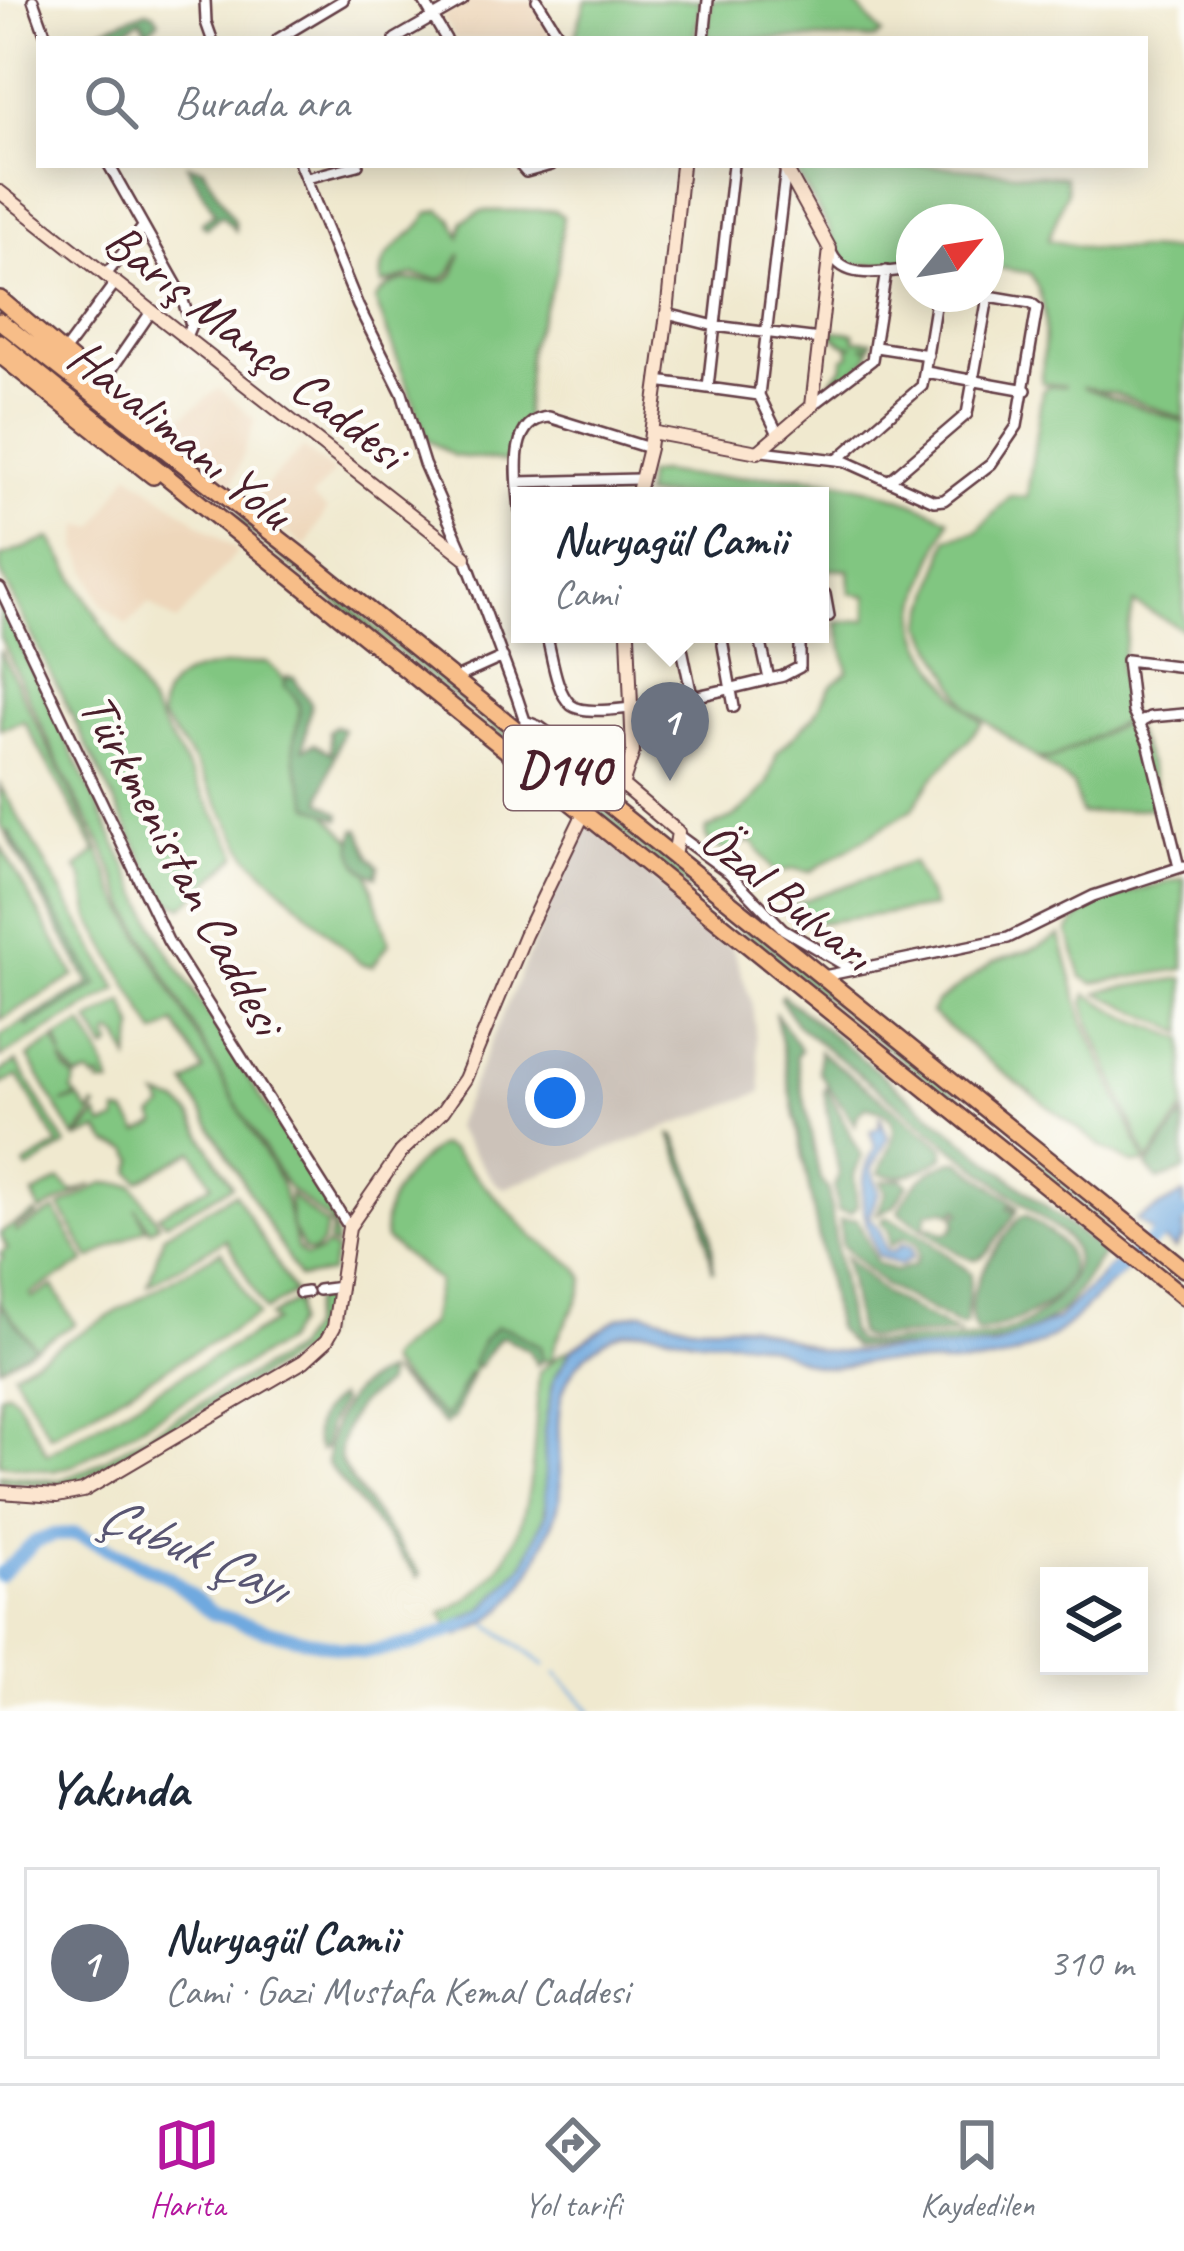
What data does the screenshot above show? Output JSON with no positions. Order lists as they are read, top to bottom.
{
  "streets": {
    "highway": ["Havalimanı Yolu", "D140", "Özal Bulvarı"],
    "street": ["Barış Manço Caddesi", "Türkmenistan Caddesi"]
  },
  "crossings": [
    ["Havalimanı Yolu", "Özal Bulvarı"]
  ],
  "water": ["Çubuk Çayı"],
  "north": "top right",
  "page": {
    "search": "Burada ara",
    "popup": ["Nuryagül Camii", "Cami"],
    "pins": "1",
    "heading": "Yakında",
    "list": [
      {
        "mark": "1",
        "name": "Nuryagül Camii",
        "note": "Cami · Gazi Mustafa Kemal Caddesi",
        "value": "310 m"
      }
    ],
    "nav": ["Harita", "Yol tarifi", "Kaydedilen"]
  }
}
